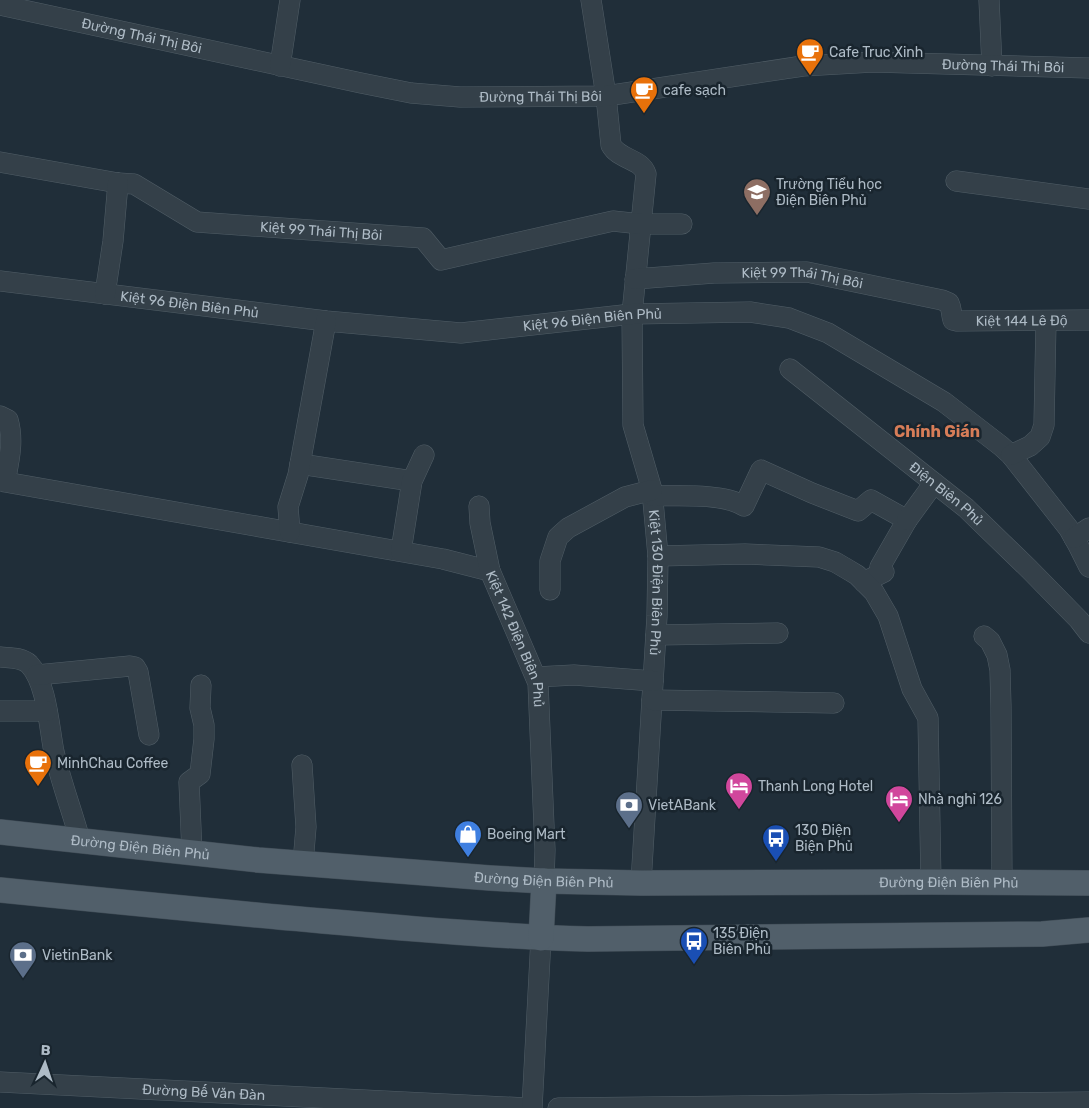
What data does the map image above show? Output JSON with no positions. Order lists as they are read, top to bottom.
{
  "streets": {
    "main road": ["Đường Điện Biên Phủ"],
    "street": [
      "Đường Thái Thị Bôi",
      "Kiệt 99 Thái Thị Bôi",
      "Kiệt 96 Điện Biên Phủ",
      "Kiệt 144 Lê Độ",
      "Điện Biên Phủ",
      "Kiệt 130 Điện Biên Phủ",
      "Kiệt 142 Điện Biên Phủ",
      "Đường Bế Văn Đàn"
    ]
  },
  "crossings": [
    ["Kiệt 99 Thái Thị Bôi", "Kiệt 144 Lê Độ"],
    ["Kiệt 96 Điện Biên Phủ", "Kiệt 130 Điện Biên Phủ"],
    ["Kiệt 130 Điện Biên Phủ", "Đường Điện Biên Phủ"],
    ["Kiệt 142 Điện Biên Phủ", "Đường Điện Biên Phủ"]
  ],
  "districts": ["Chính Gián"],
  "places": {
    "cafe": ["Cafe Truc Xinh", "cafe sạch", "MinhChau Coffee"],
    "school or university": ["Trường Tiểu học Điện Biên Phủ"],
    "hotel": ["Thanh Long Hotel", "Nhà nghỉ 126"],
    "bank": ["VietABank", "VietinBank"],
    "shop": ["Boeing Mart"],
    "bus stop": ["130 Điện Biện Phủ", "135 Điện Biên Phủ"]
  },
  "north": "top"
}
